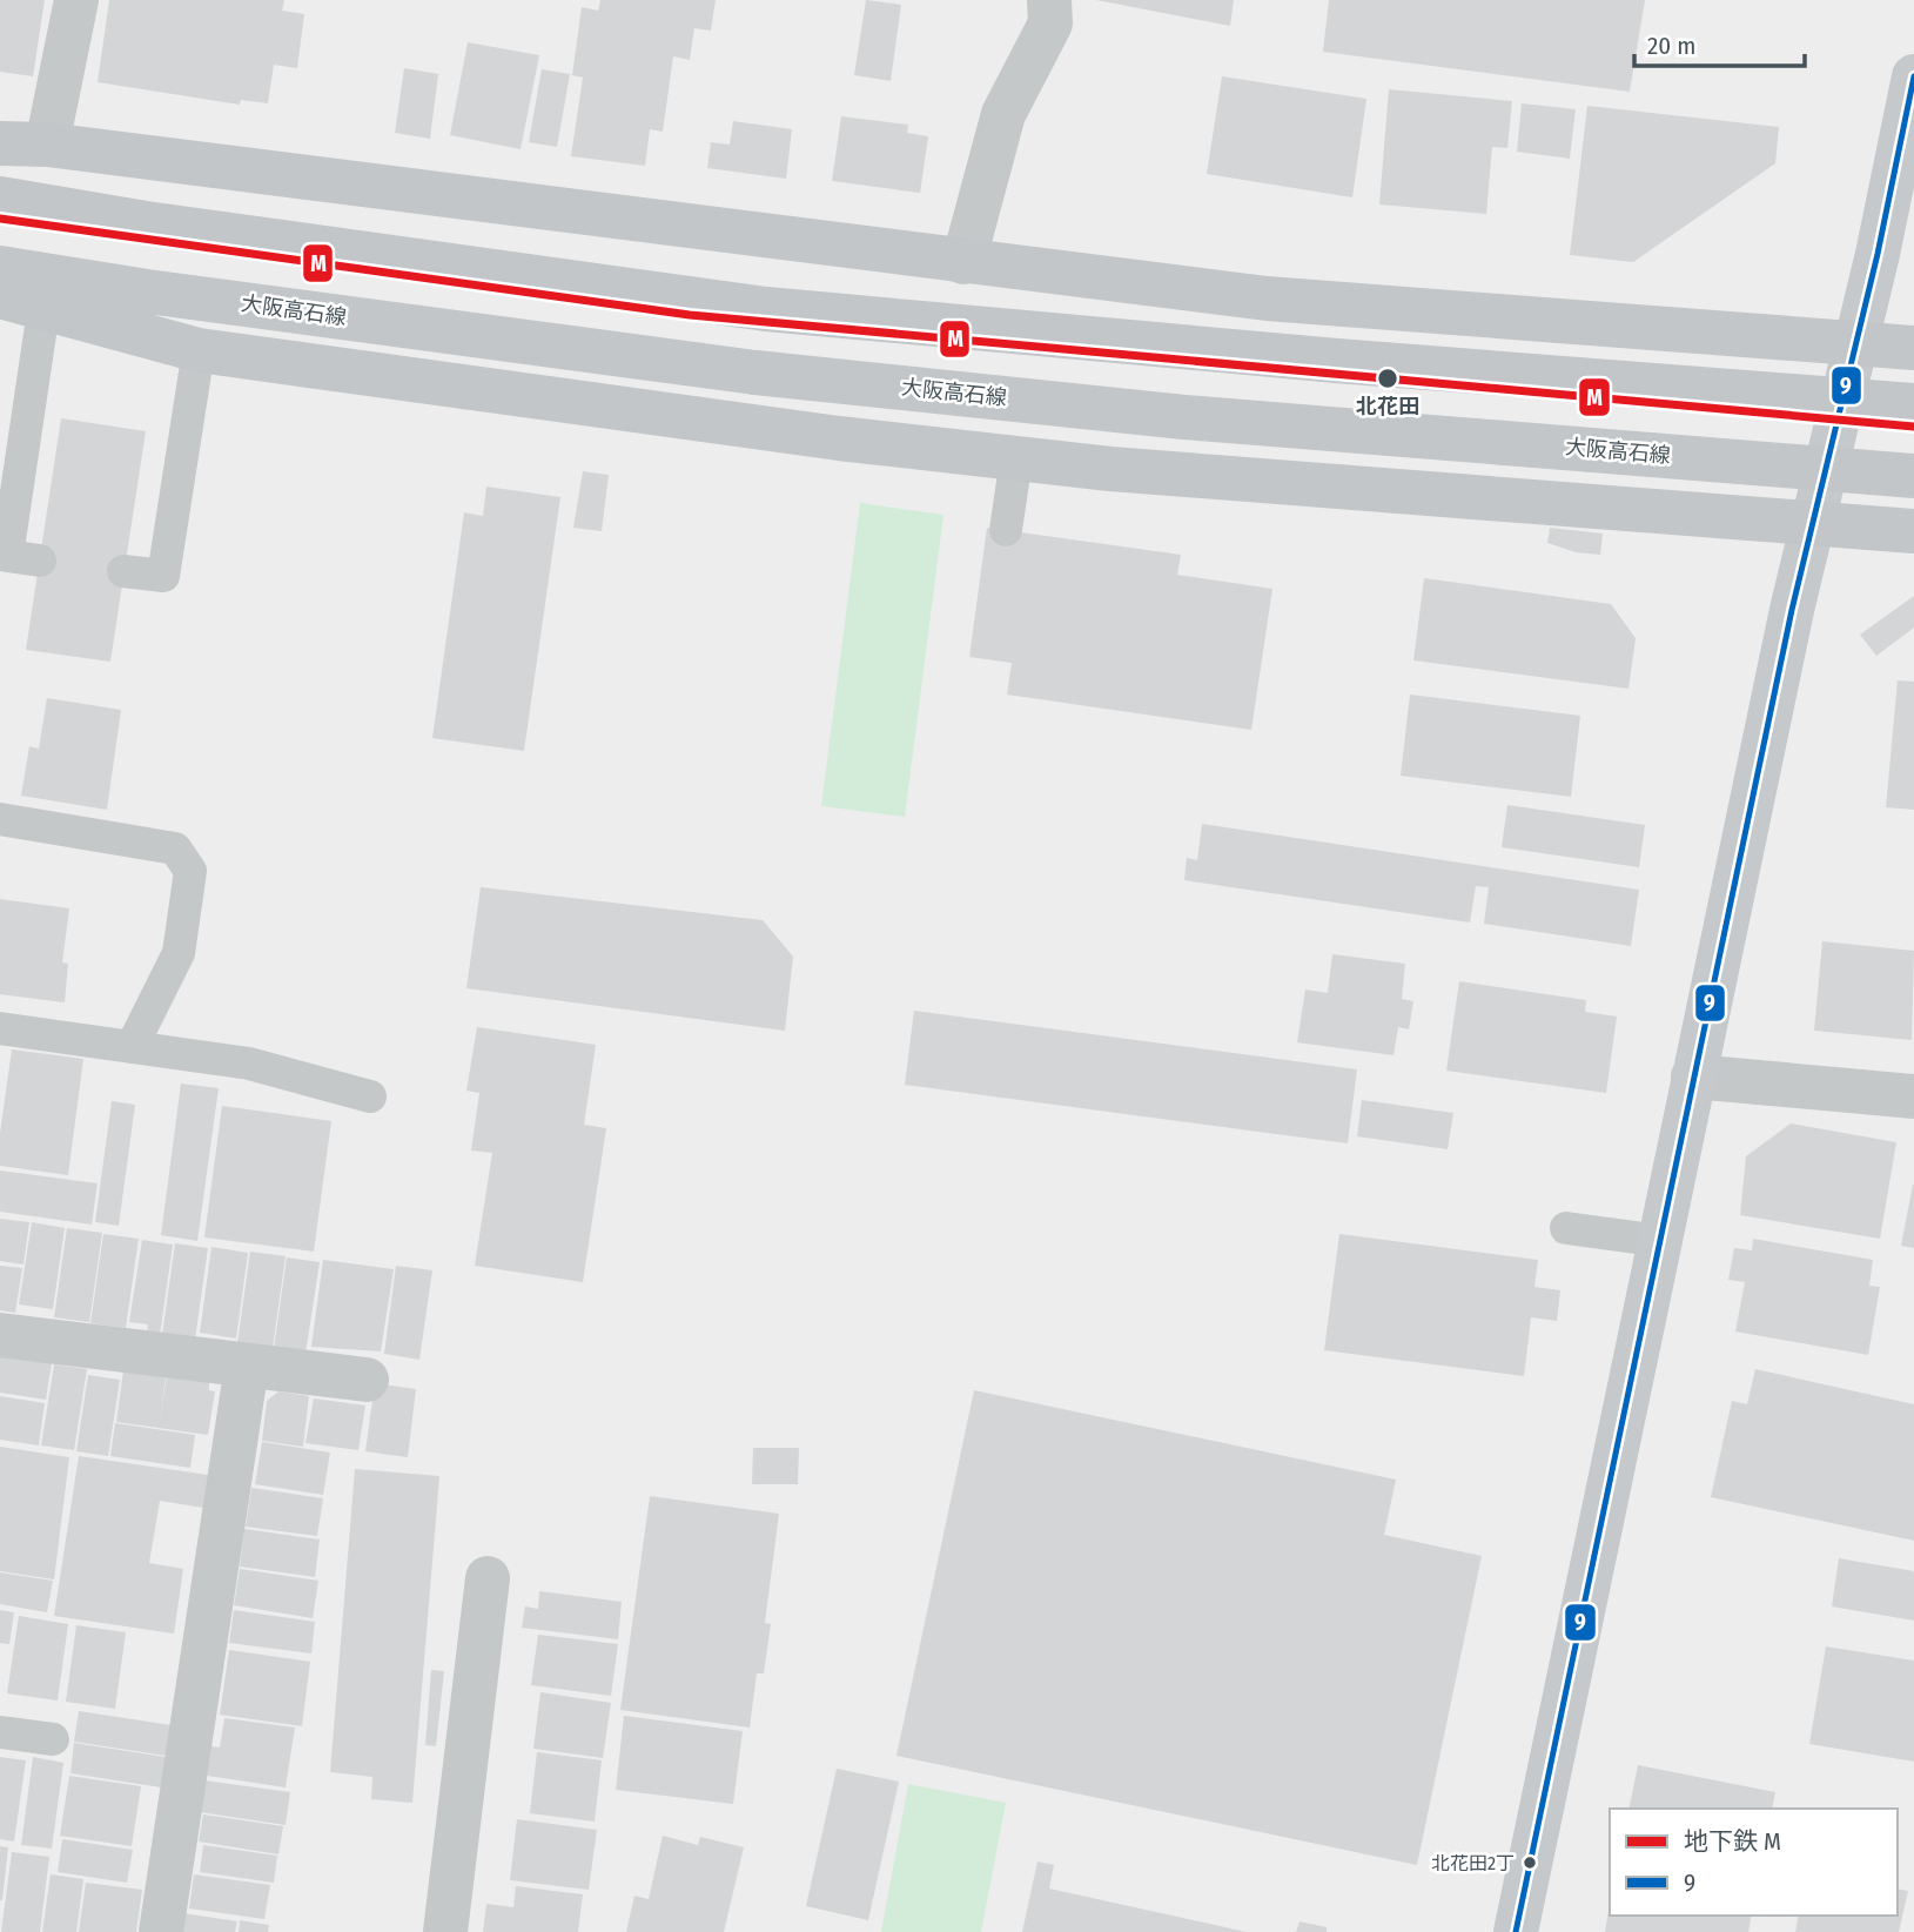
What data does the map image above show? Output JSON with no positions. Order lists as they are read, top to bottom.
{
  "streets": {
    "main road": ["大阪高石線"]
  },
  "places": ["北花田", "北花田2丁"],
  "lines": ["transit line 9", "metro line M"],
  "legend": ["地下鉄 M", "9"],
  "scale_bar": "20 m"
}
